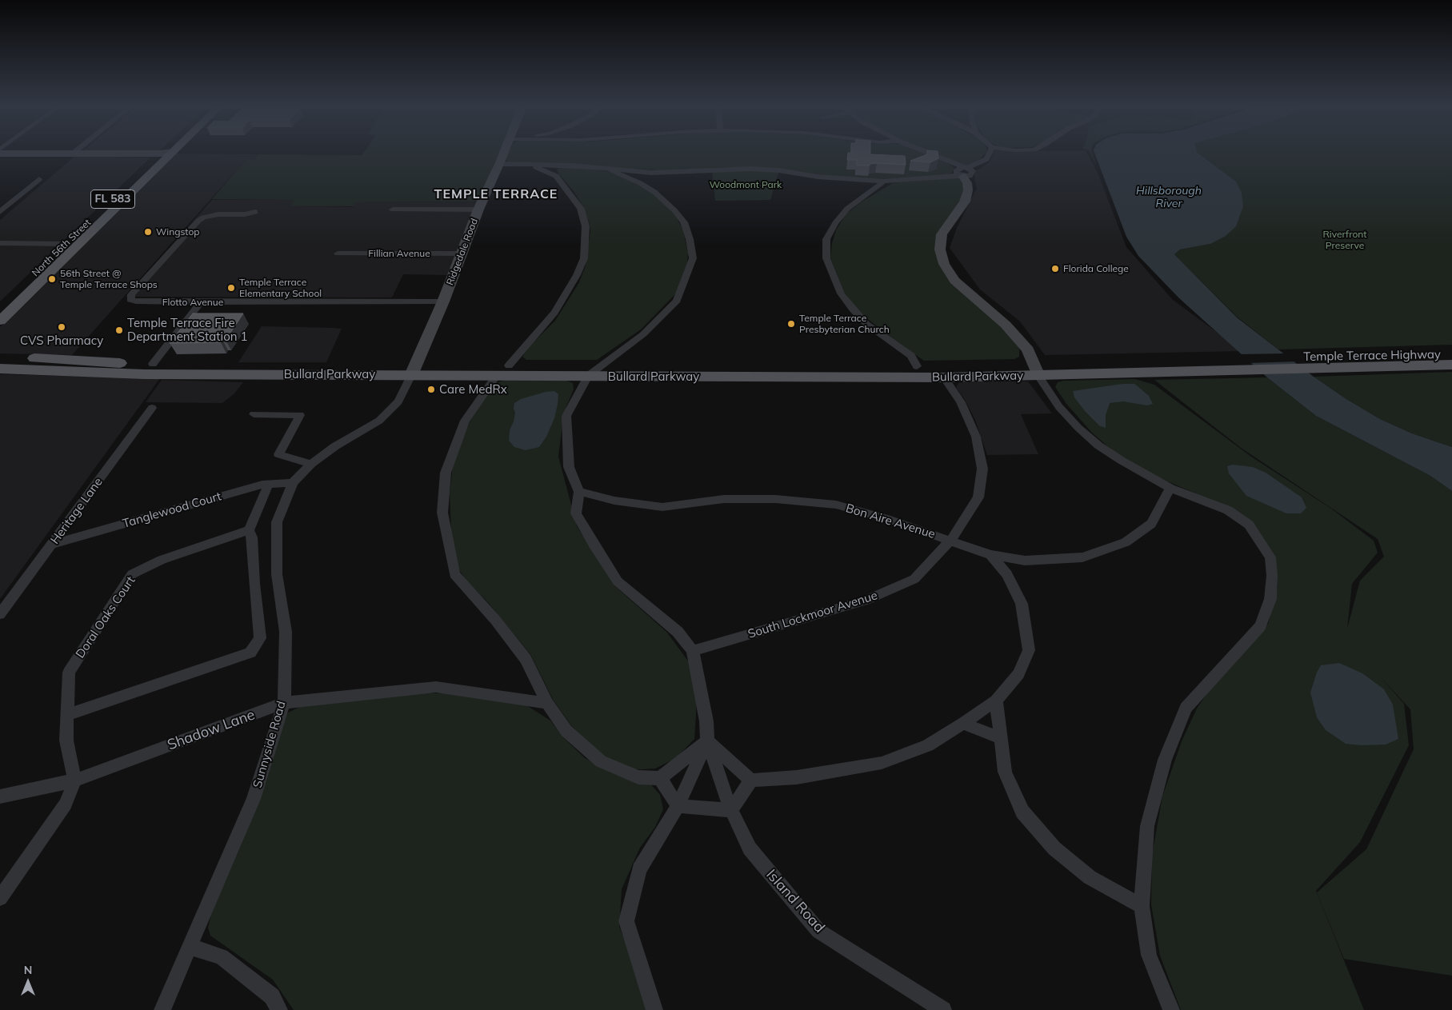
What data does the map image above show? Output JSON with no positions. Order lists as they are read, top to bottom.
{
  "streets": {
    "main road": [
      "FL 583",
      "North 56th Street",
      "Temple Terrace Highway",
      "Bullard Parkway"
    ],
    "street": [
      "Ridgedale Road",
      "Fillian Avenue",
      "Flotto Avenue",
      "Tanglewood Court",
      "Heritage Lane",
      "Bon Aire Avenue",
      "South Lockmoor Avenue",
      "Doral Oaks Court",
      "Shadow Lane",
      "Sunnyside Road",
      "Island Road"
    ]
  },
  "crossings": [
    ["Ridgedale Road", "Fillian Avenue"],
    ["Ridgedale Road", "Flotto Avenue"],
    ["Ridgedale Road", "Bullard Parkway"],
    ["Ridgedale Road", "Sunnyside Road"],
    ["Temple Terrace Highway", "Bullard Parkway"],
    ["Bullard Parkway", "South Lockmoor Avenue"],
    ["Bullard Parkway", "Sunnyside Road"],
    ["Tanglewood Court", "Heritage Lane"],
    ["Tanglewood Court", "Sunnyside Road"],
    ["Bon Aire Avenue", "South Lockmoor Avenue"],
    ["Doral Oaks Court", "Shadow Lane"],
    ["Shadow Lane", "Sunnyside Road"]
  ],
  "districts": ["TEMPLE TERRACE"],
  "water": ["Hillsborough River"],
  "parks": ["Woodmont Park", "Riverfront Preserve"],
  "places": [
    "Wingstop",
    "Florida College",
    "56th Street @ Temple Terrace Shops",
    "Temple Terrace Elementary School",
    "Temple Terrace Presbyterian Church",
    "CVS Pharmacy",
    "Temple Terrace Fire Department Station 1",
    "Care MedRx"
  ],
  "north": "top"
}
